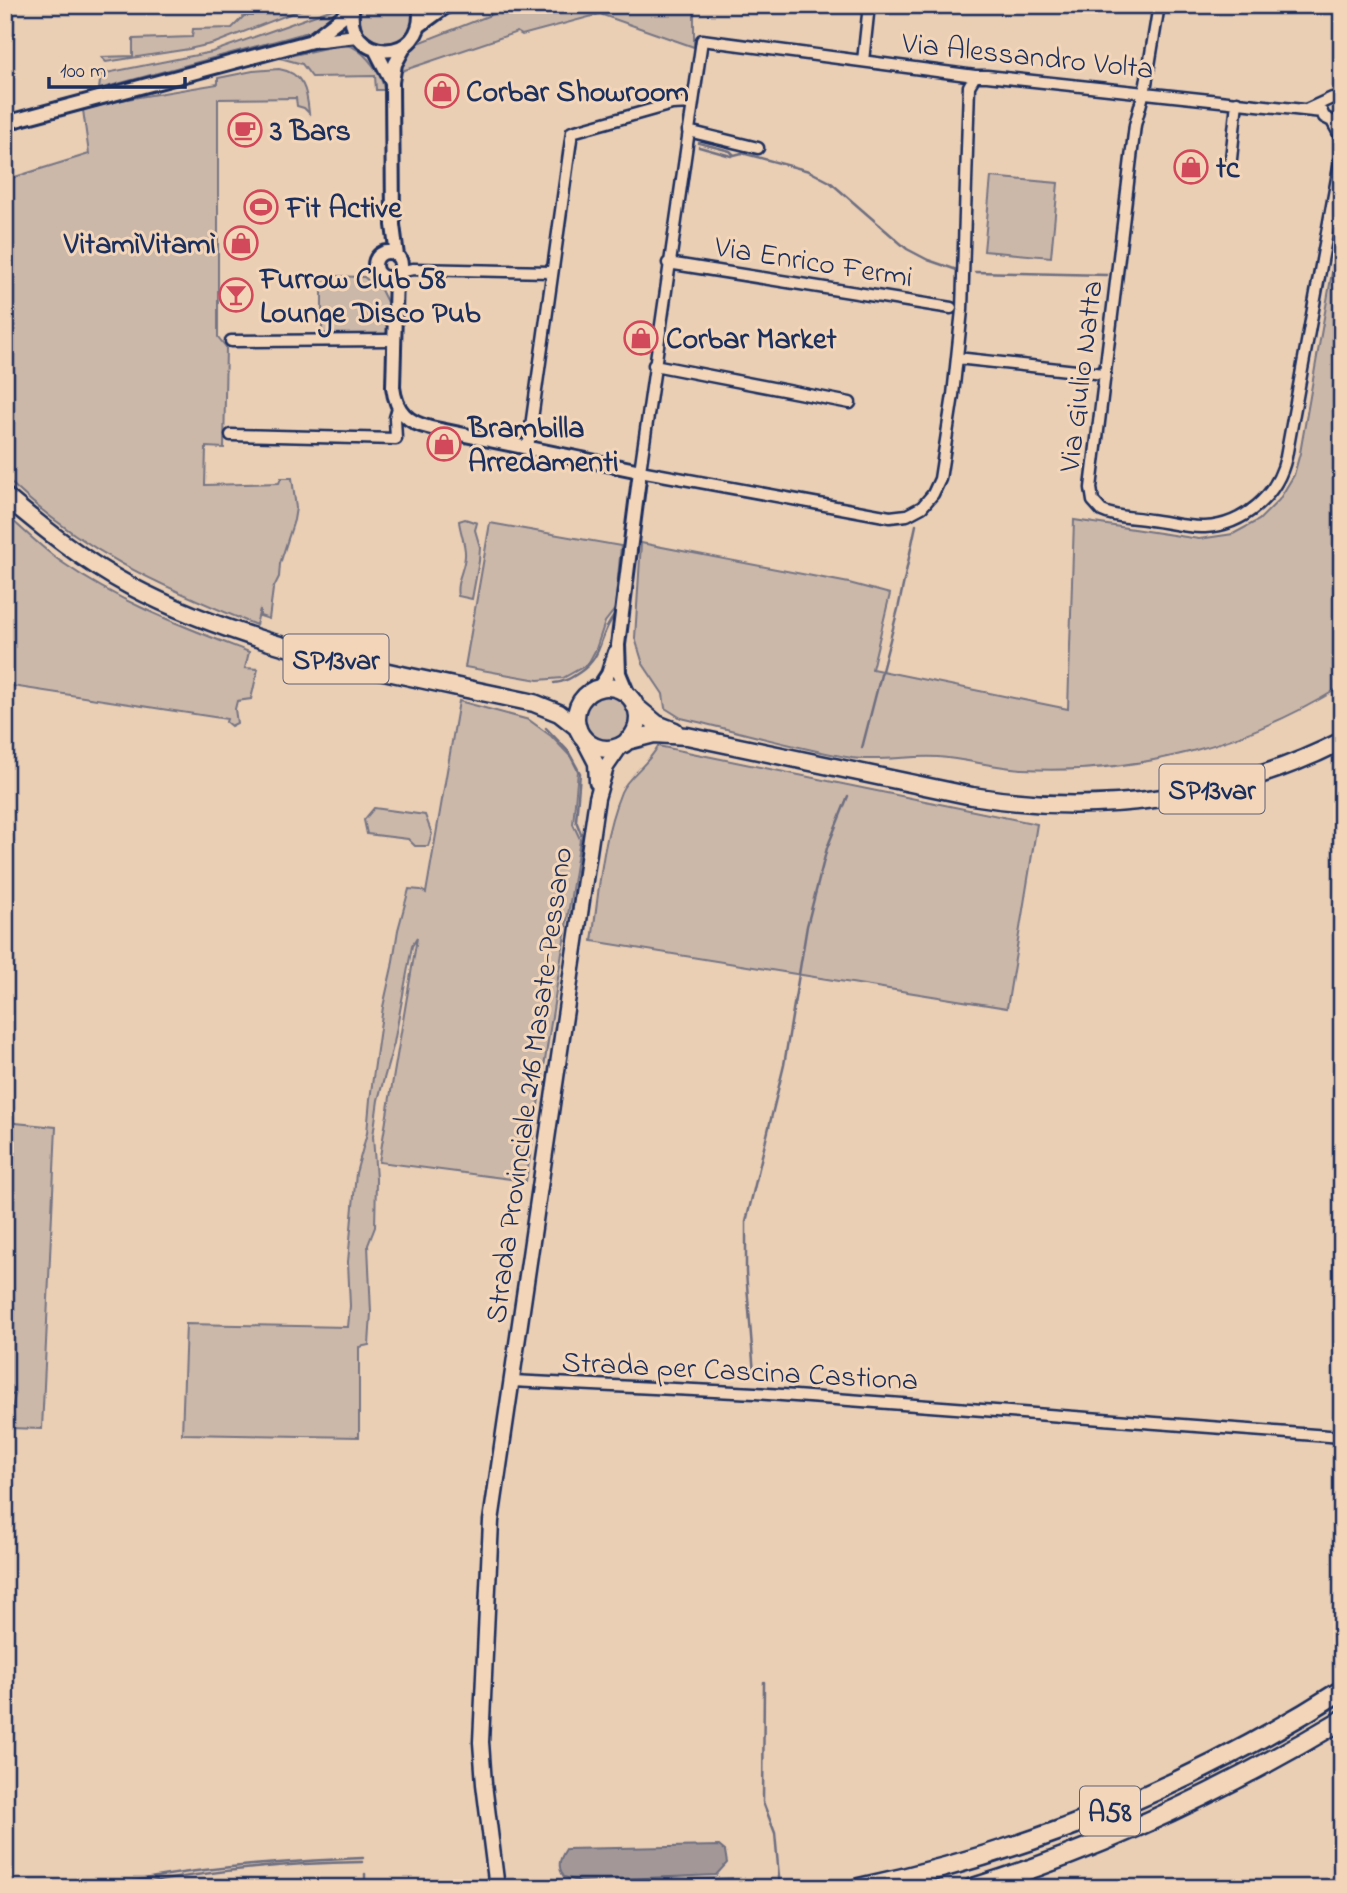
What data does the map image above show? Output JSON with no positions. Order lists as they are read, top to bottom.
{
  "streets": {
    "highway": ["A58"],
    "main road": ["SP13var", "Strada Provinciale 216 Masate-Pessano"],
    "street": [
      "Via Alessandro Volta",
      "Via Enrico Fermi",
      "Via Giulio Natta",
      "Strada per Cascina Castiona"
    ]
  },
  "crossings": [
    ["Via Alessandro Volta", "Via Giulio Natta"],
    ["Strada Provinciale 216 Masate-Pessano", "Strada per Cascina Castiona"]
  ],
  "places": {
    "shop": [
      "Corbar Showroom",
      "tc",
      "VitamìVitamì",
      "Corbar Market",
      "Brambilla Arredamenti"
    ],
    "cafe": ["3 Bars"],
    "sports": ["Fit Active"],
    "bar": ["Furrow Club 58 Lounge Disco Pub"]
  },
  "scale_bar": "100 m"
}
